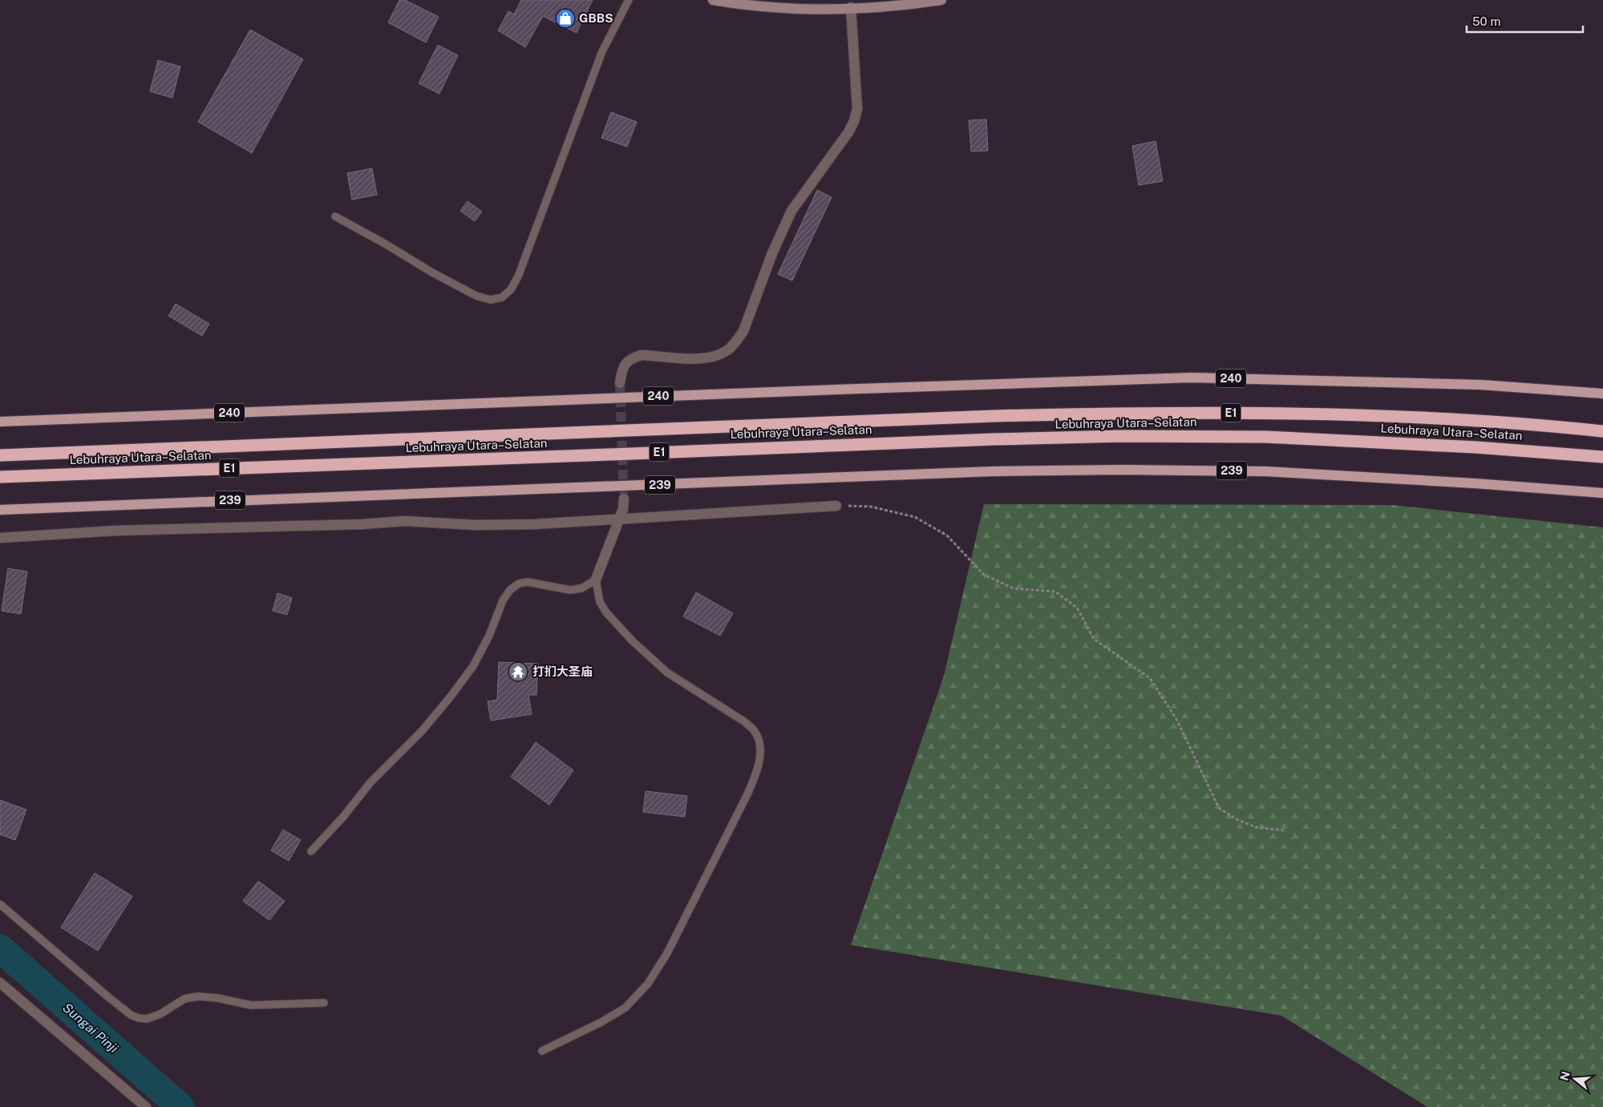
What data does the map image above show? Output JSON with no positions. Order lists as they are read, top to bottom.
{
  "streets": {
    "highway": ["E1", "Lebuhraya Utara–Selatan"],
    "main road": ["240", "239"]
  },
  "water": ["Sungai Pinji"],
  "places": {
    "shop": ["GBBS"],
    "temple": ["打扪大圣庙"]
  },
  "scale_bar": "50 m",
  "north": "left"
}
